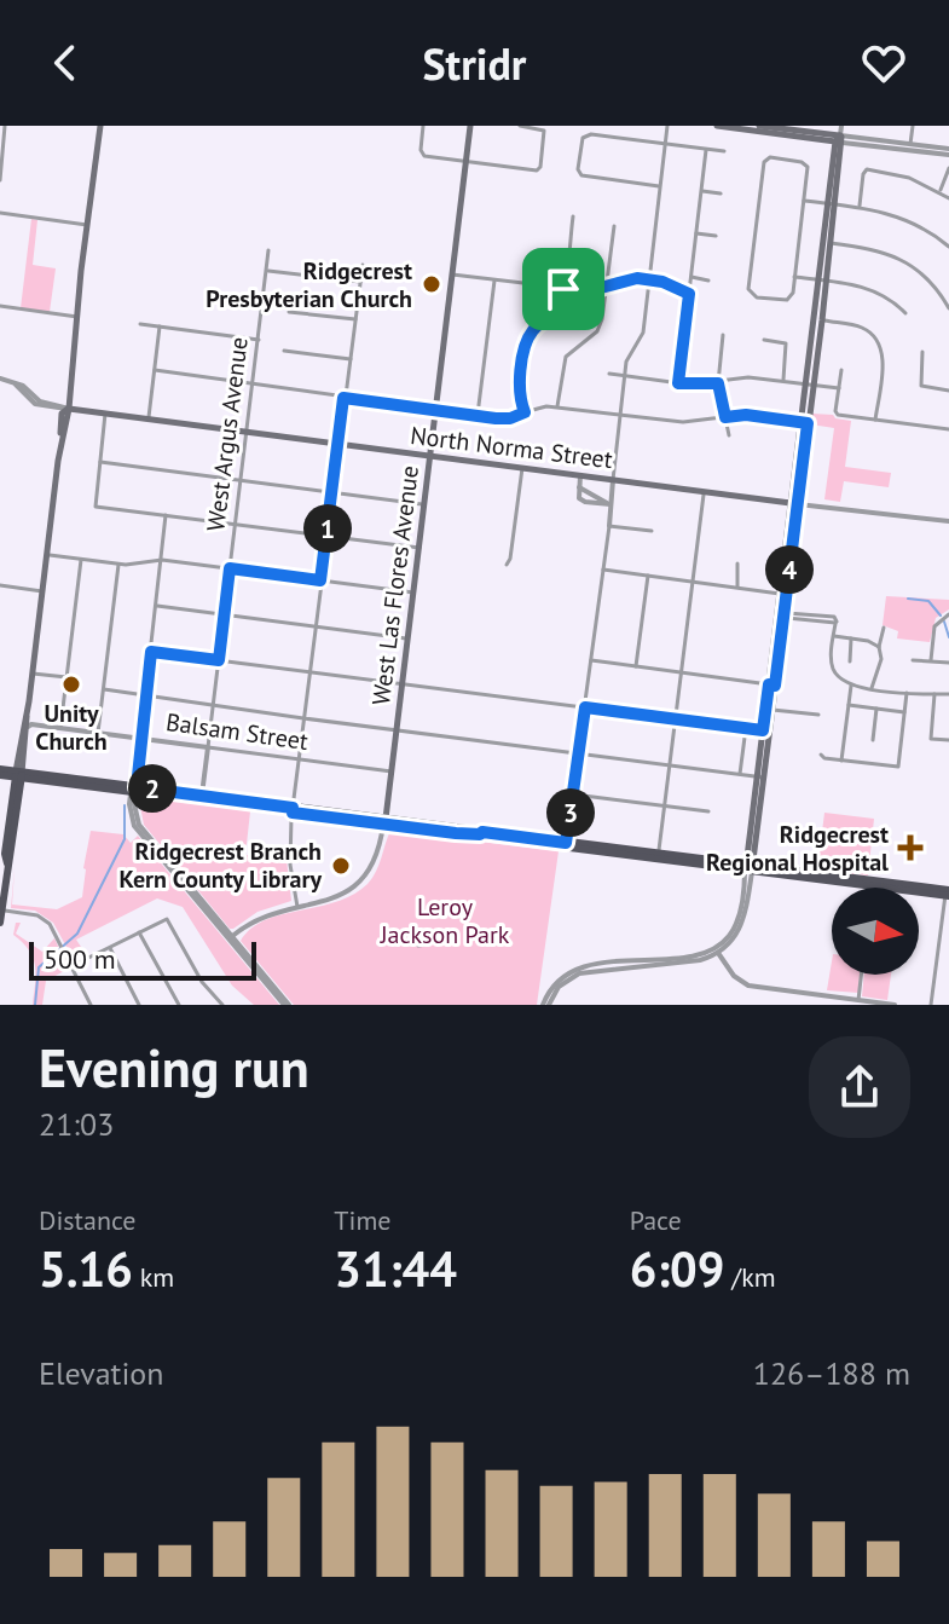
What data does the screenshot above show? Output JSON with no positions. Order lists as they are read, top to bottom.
{
  "streets": {
    "main road": ["North Norma Street", "West Las Flores Avenue"],
    "street": ["West Argus Avenue", "Balsam Street"]
  },
  "crossings": [
    ["West Argus Avenue", "North Norma Street"],
    ["West Argus Avenue", "Balsam Street"],
    ["North Norma Street", "West Las Flores Avenue"],
    ["West Las Flores Avenue", "Balsam Street"]
  ],
  "parks": ["Leroy Jackson Park"],
  "places": {
    "other": ["Ridgecrest Presbyterian Church", "Unity Church", "Ridgecrest Branch Kern County Library"],
    "health": ["Ridgecrest Regional Hospital"]
  },
  "scale_bar": "500 m",
  "north": "right",
  "page": {
    "header": "Stridr",
    "pins": [
      "1",
      "4",
      "2",
      "3"
    ],
    "scale": "500 m",
    "heading": ["Evening run", "21:03"],
    "stats": [
      ["Distance", "5.16 km"],
      ["Time", "31:44"],
      ["Pace", "6:09 /km"]
    ],
    "chart": ["Elevation", "126–188 m"]
  }
}
